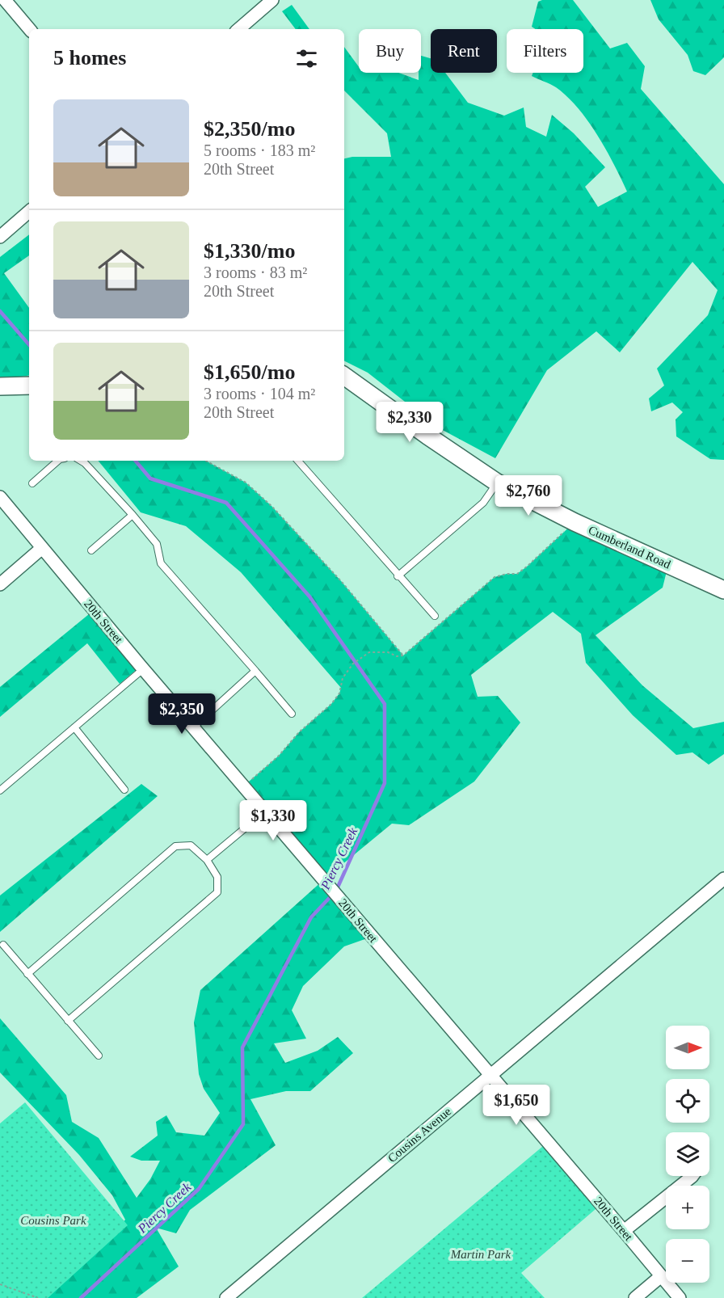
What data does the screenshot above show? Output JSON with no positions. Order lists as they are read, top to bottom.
{
  "streets": {
    "street": ["Cumberland Road", "20th Street", "Cousins Avenue"]
  },
  "crossings": [
    ["20th Street", "Cousins Avenue"]
  ],
  "water": ["Piercy Creek"],
  "parks": ["Cousins Park", "Martin Park"],
  "north": "right",
  "page": {
    "chip": ["Buy", "Rent", "Filters"],
    "heading": "5 homes",
    "list": [
      {
        "name": "$2,350/mo",
        "note": "5 rooms · 183 m² · 20th Street"
      },
      {
        "name": "$1,330/mo",
        "note": "3 rooms · 83 m² · 20th Street"
      },
      {
        "name": "$1,650/mo",
        "note": "3 rooms · 104 m² · 20th Street"
      }
    ],
    "price": [
      "$2,330",
      "$2,760",
      "$2,350",
      "$1,330",
      "$1,650"
    ],
    "map_buttons": ["+", "−"]
  }
}
